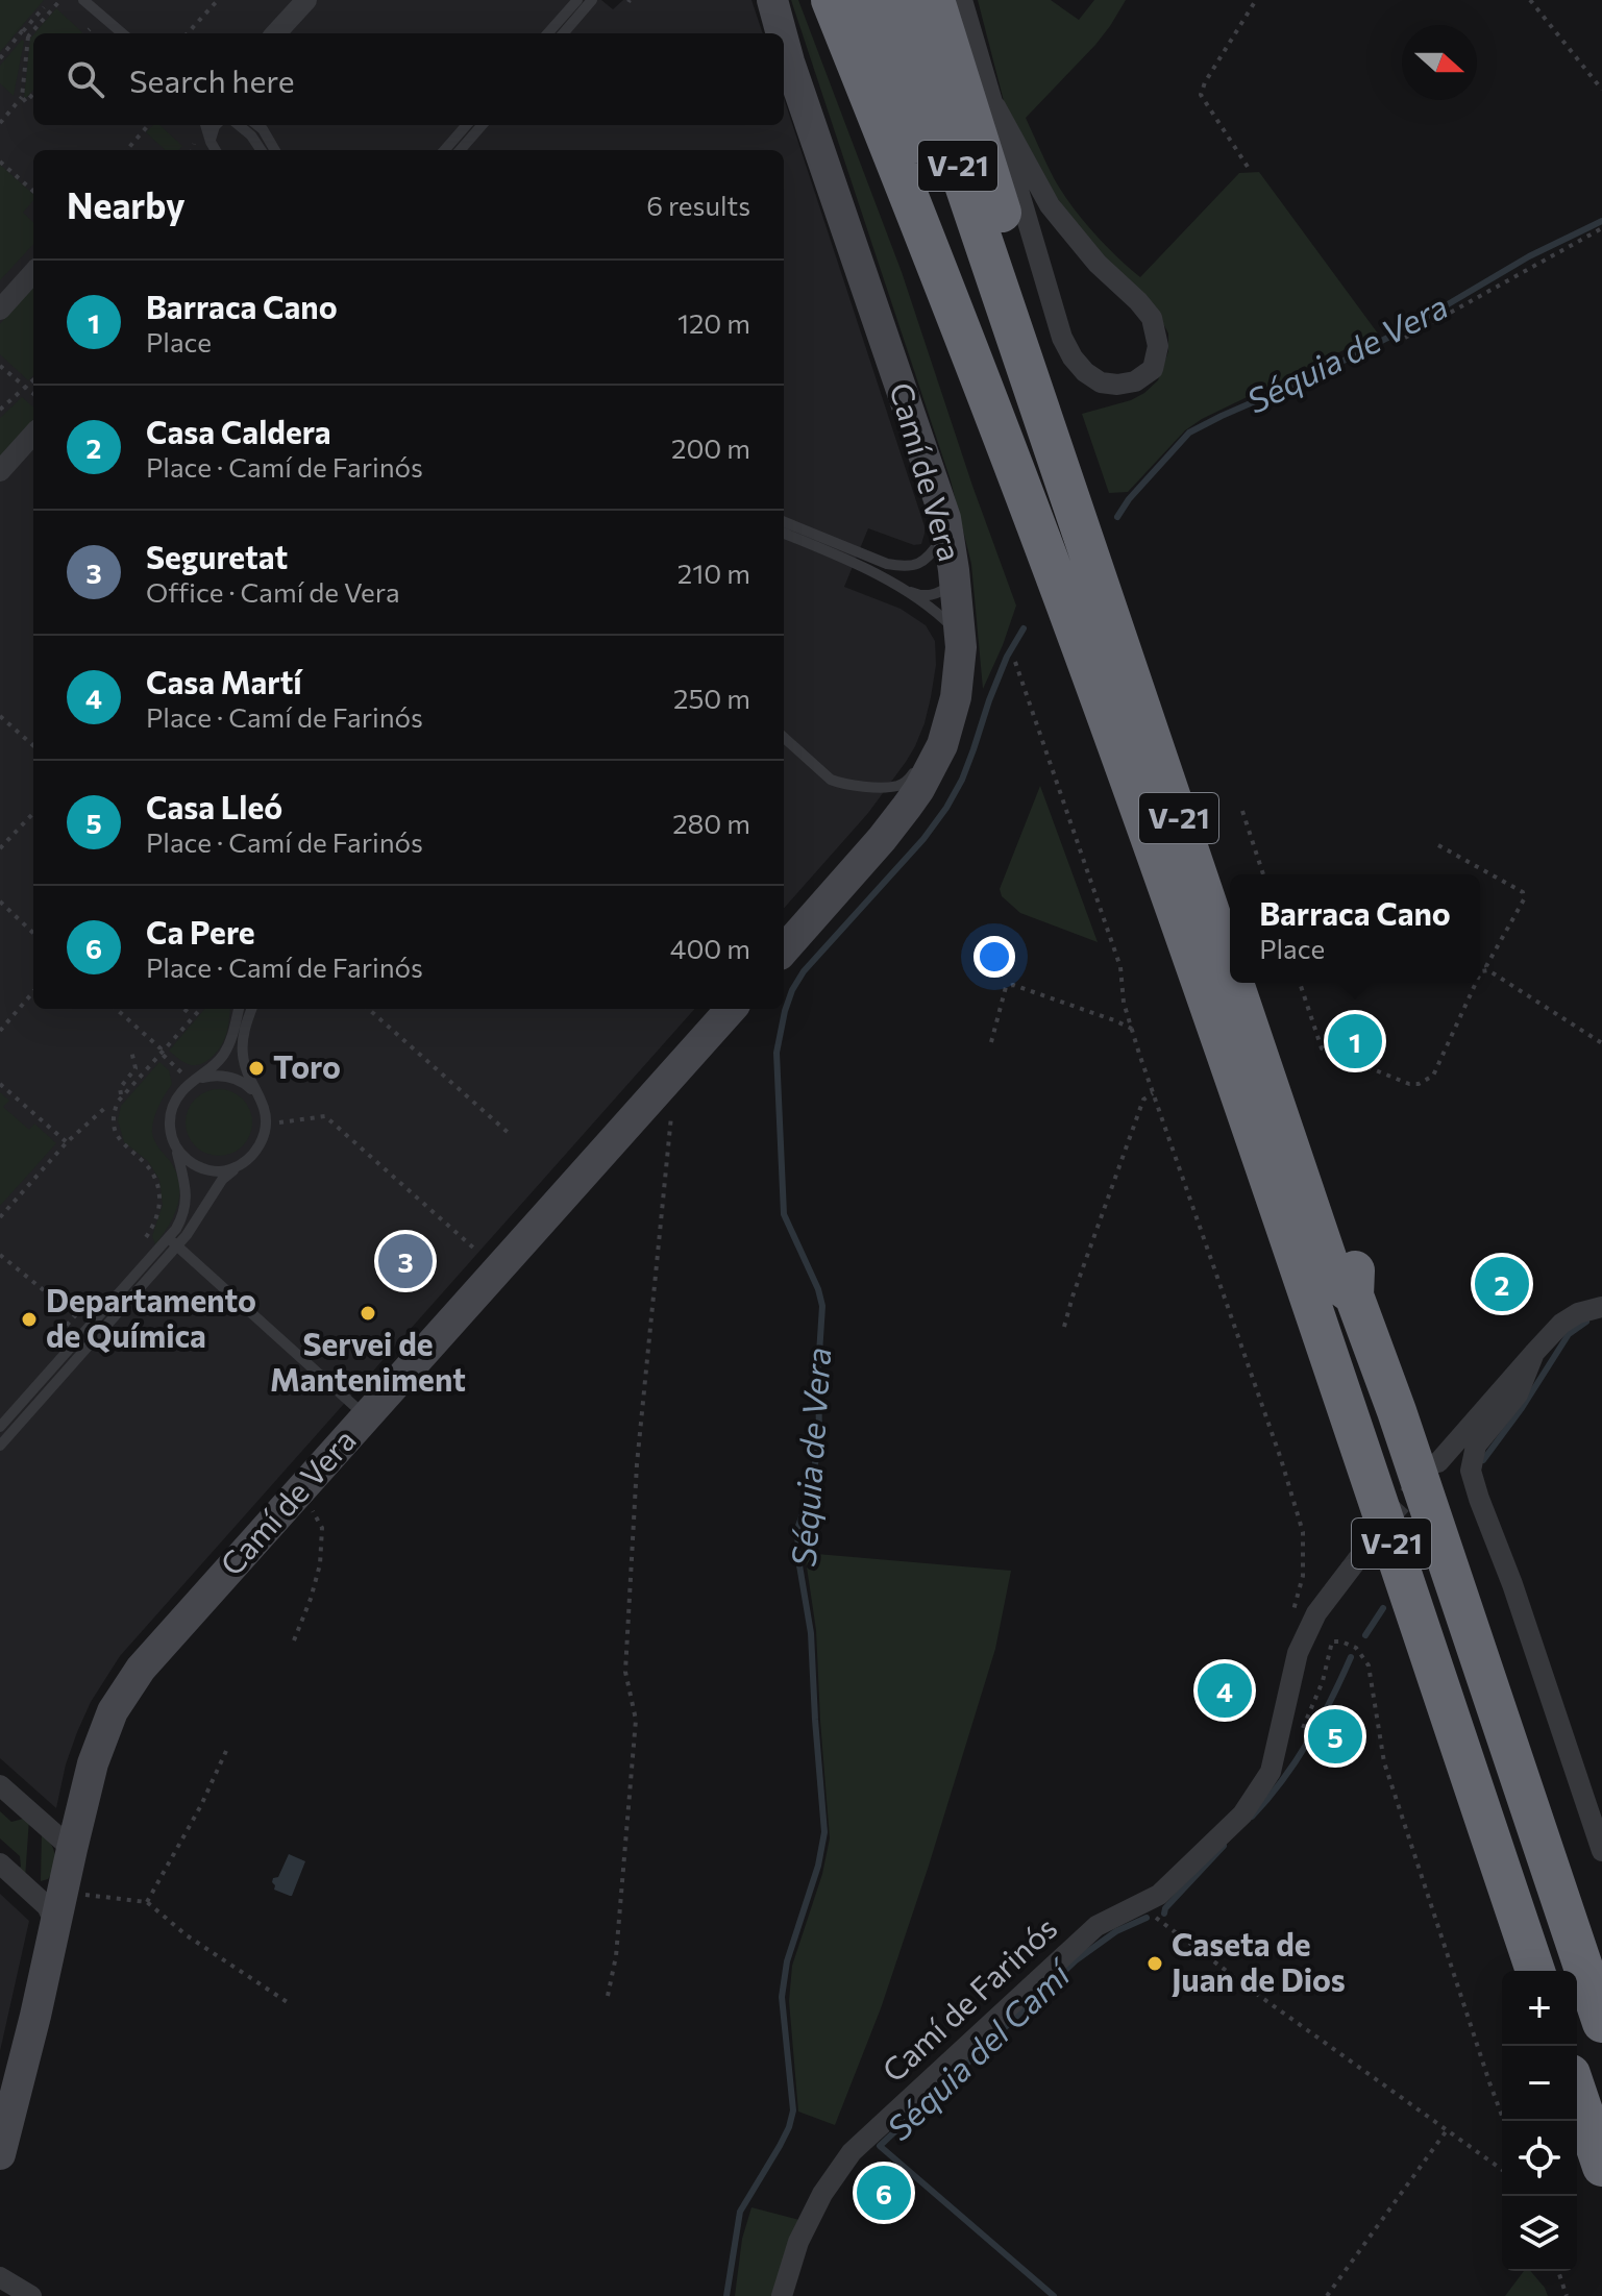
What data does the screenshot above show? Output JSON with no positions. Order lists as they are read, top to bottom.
{
  "streets": {
    "highway": ["V-21"],
    "street": ["Camí de Vera", "Camí de Farinós"]
  },
  "water": ["Séquia de Vera", "Séquia del Camí"],
  "places": [
    "Toro",
    "Servei de Manteniment",
    "Departamento de Química",
    "Caseta de Juan de Dios"
  ],
  "north": "right",
  "page": {
    "search": "Search here",
    "heading": ["Nearby", "6 results"],
    "list": [
      {
        "mark": "1",
        "name": "Barraca Cano",
        "note": "Place",
        "value": "120 m"
      },
      {
        "mark": "2",
        "name": "Casa Caldera",
        "note": "Place · Camí de Farinós",
        "value": "200 m"
      },
      {
        "mark": "3",
        "name": "Seguretat",
        "note": "Office · Camí de Vera",
        "value": "210 m"
      },
      {
        "mark": "4",
        "name": "Casa Martí",
        "note": "Place · Camí de Farinós",
        "value": "250 m"
      },
      {
        "mark": "5",
        "name": "Casa Lleó",
        "note": "Place · Camí de Farinós",
        "value": "280 m"
      },
      {
        "mark": "6",
        "name": "Ca Pere",
        "note": "Place · Camí de Farinós",
        "value": "400 m"
      }
    ],
    "popup": ["Barraca Cano", "Place"],
    "pins": [
      "1",
      "3",
      "2",
      "4",
      "5",
      "6"
    ],
    "map_buttons": ["+", "−"]
  }
}
